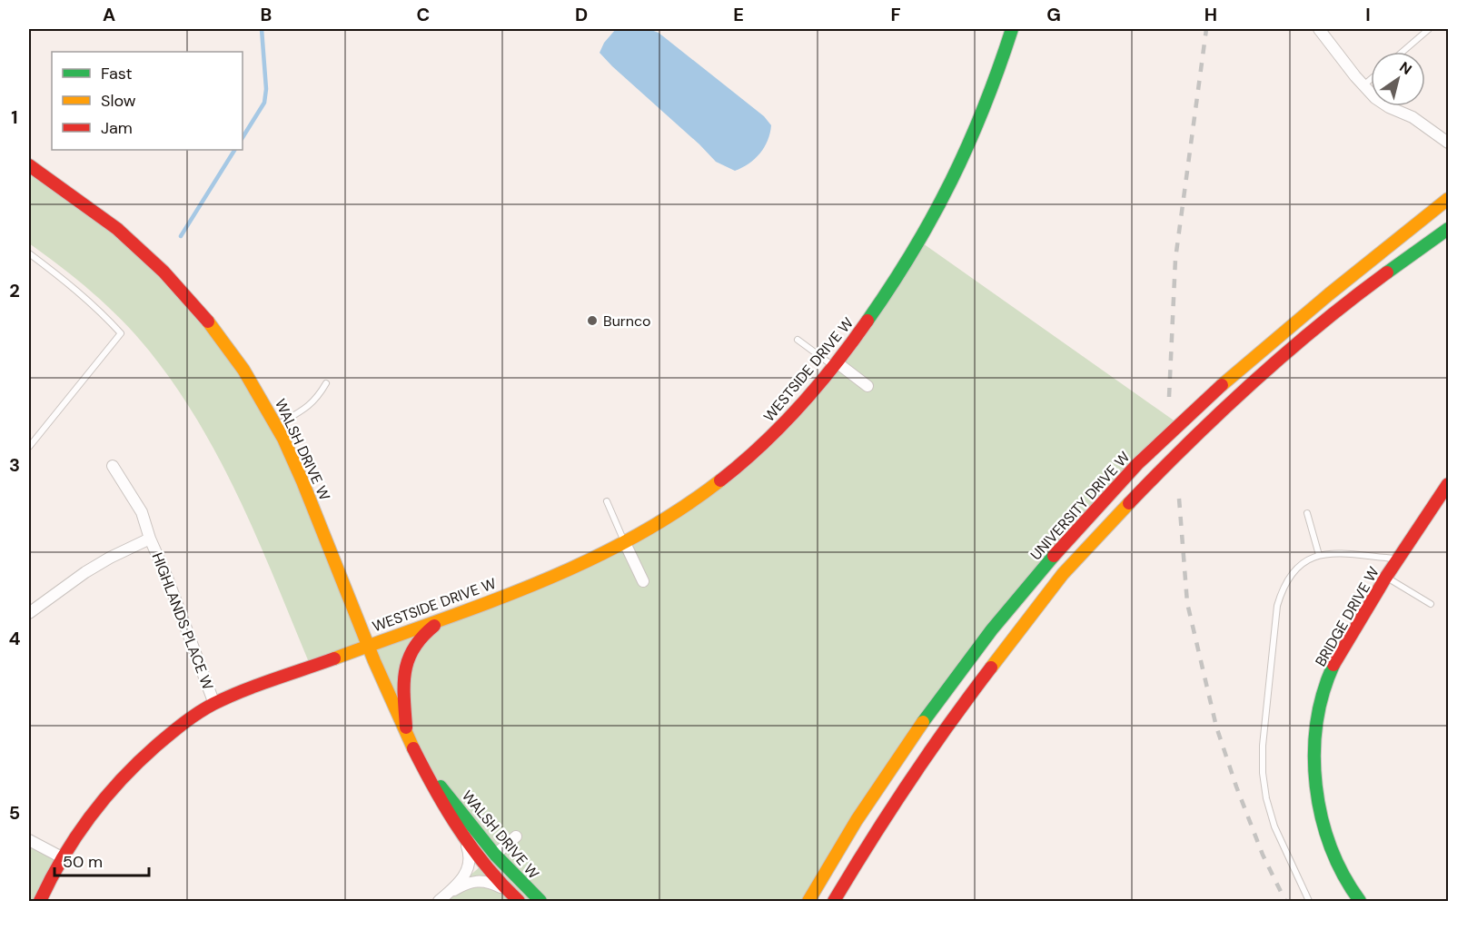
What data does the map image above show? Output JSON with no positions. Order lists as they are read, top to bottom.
{
  "streets": {
    "main road": [
      "WESTSIDE DRIVE W",
      "WALSH DRIVE W",
      "UNIVERSITY DRIVE W",
      "BRIDGE DRIVE W"
    ],
    "street": ["HIGHLANDS PLACE W"]
  },
  "crossings": [
    ["WESTSIDE DRIVE W", "WALSH DRIVE W"],
    ["WESTSIDE DRIVE W", "HIGHLANDS PLACE W"]
  ],
  "places": ["Burnco"],
  "legend": ["Fast", "Slow", "Jam"],
  "scale_bar": "50 m",
  "north": "top right",
  "grid": {
    "columns": [
      "A",
      "B",
      "C",
      "D",
      "E",
      "F",
      "G",
      "H",
      "I"
    ],
    "rows": [
      "1",
      "2",
      "3",
      "4",
      "5"
    ]
  }
}
